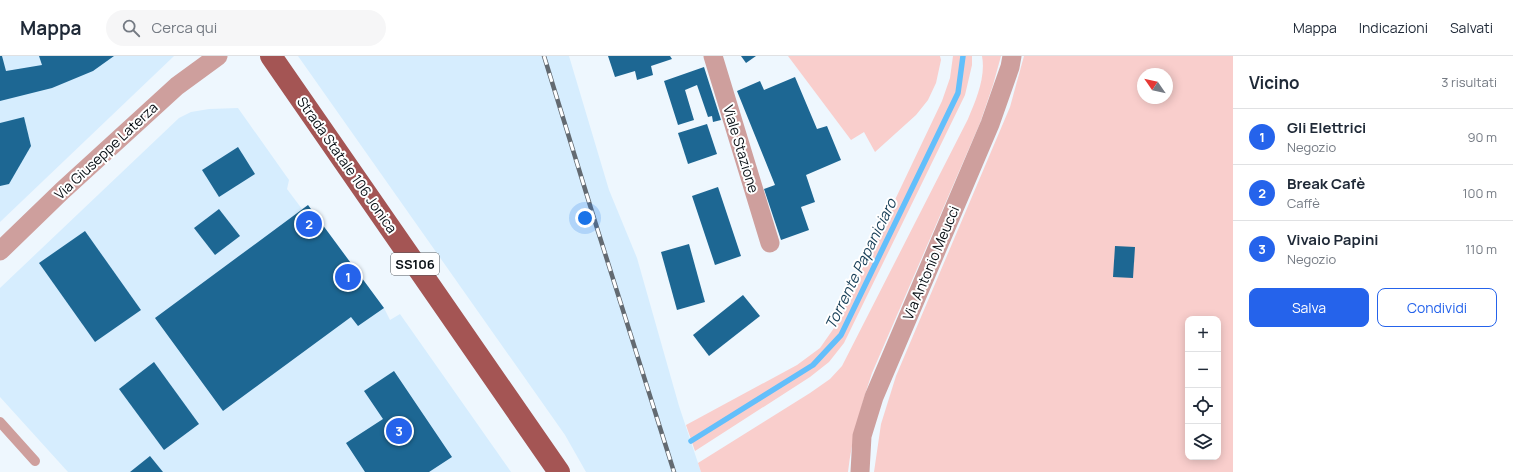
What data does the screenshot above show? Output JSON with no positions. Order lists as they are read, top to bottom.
{
  "streets": {
    "main road": ["Strada Statale 106 Jonica", "SS106"],
    "street": ["Viale Stazione", "Via Giuseppe Laterza", "Via Antonio Meucci"]
  },
  "water": ["Torrente Papaniciaro"],
  "north": "top left",
  "page": {
    "header": "Mappa",
    "search": "Cerca qui",
    "nav": ["Mappa", "Indicazioni", "Salvati"],
    "heading": ["Vicino", "3 risultati"],
    "list": [
      {
        "mark": "1",
        "name": "Gli Elettrici",
        "note": "Negozio",
        "value": "90 m"
      },
      {
        "mark": "2",
        "name": "Break Cafè",
        "note": "Caffè",
        "value": "100 m"
      },
      {
        "mark": "3",
        "name": "Vivaio Papini",
        "note": "Negozio",
        "value": "110 m"
      }
    ],
    "pins": ["2", "1", "3"],
    "buttons": ["Salva", "Condividi"],
    "map_buttons": ["+", "−"]
  }
}
